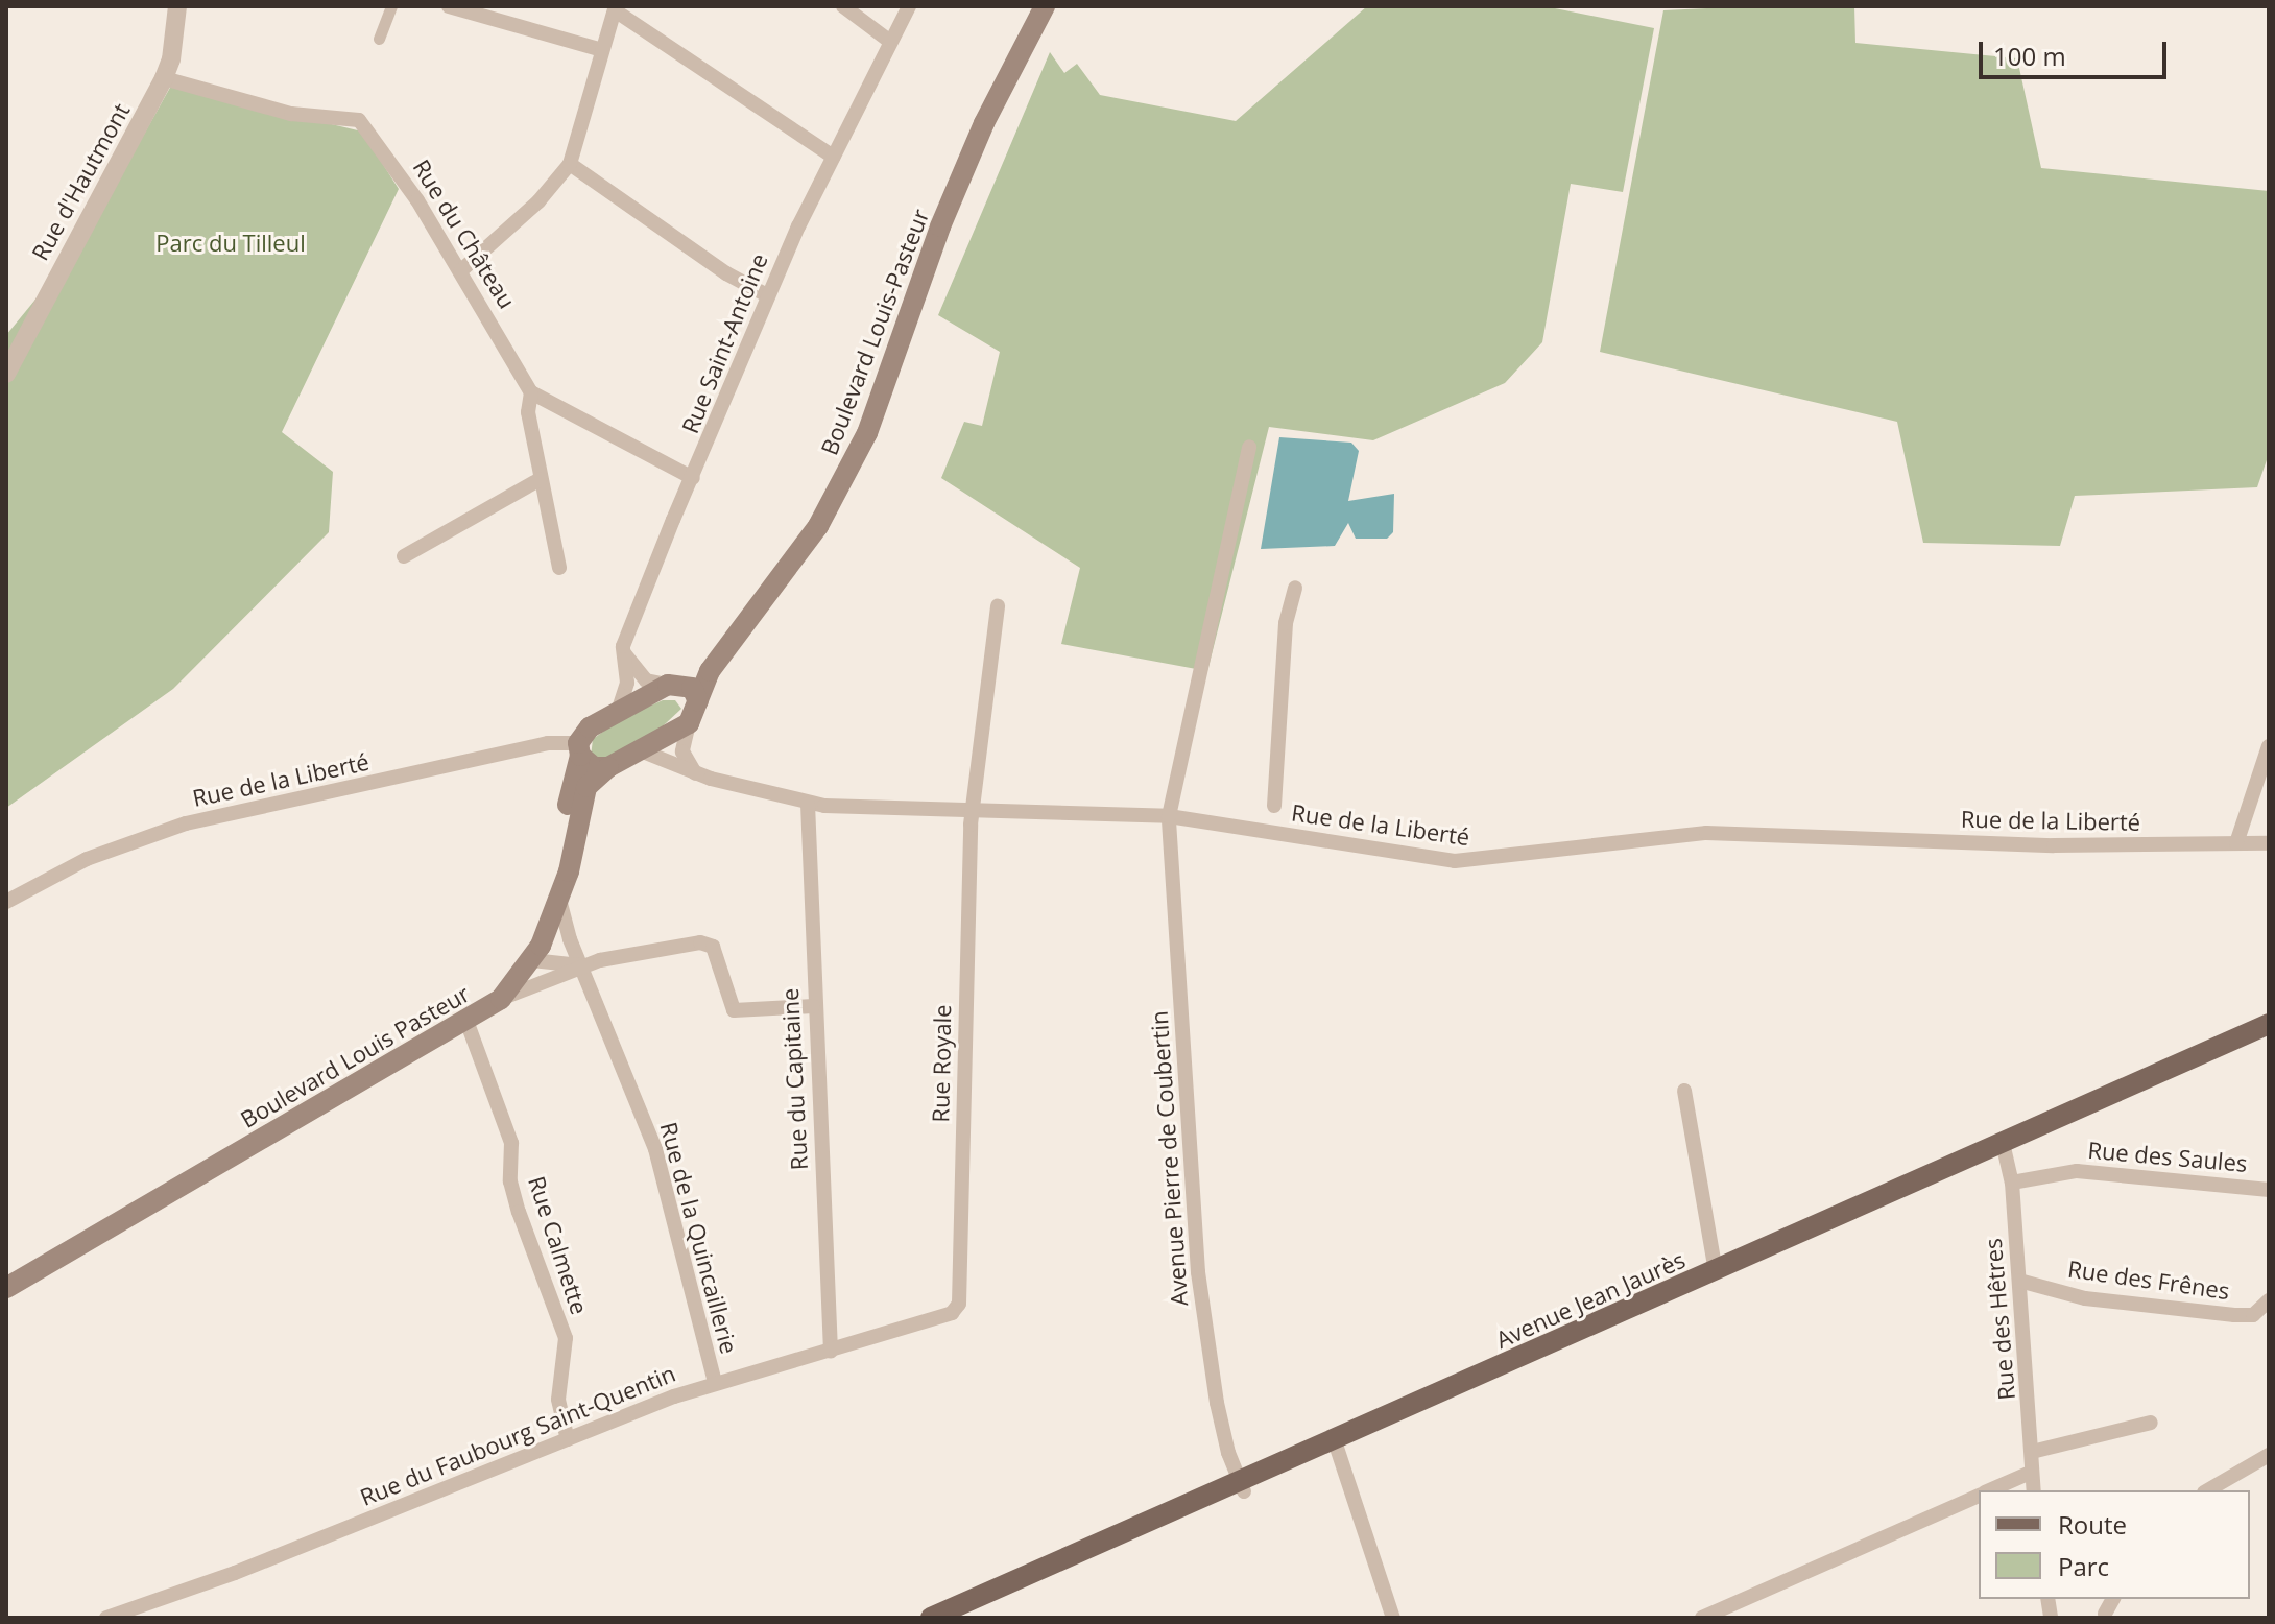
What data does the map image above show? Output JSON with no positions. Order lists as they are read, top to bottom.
{
  "streets": {
    "main road": ["Boulevard Louis-Pasteur", "Boulevard Louis Pasteur", "Avenue Jean Jaurès"],
    "street": [
      "Rue d'Hautmont",
      "Rue du Château",
      "Rue Saint-Antoine",
      "Rue de la Liberté",
      "Rue Royale",
      "Rue du Capitaine",
      "Rue des Saules",
      "Avenue Pierre de Coubertin",
      "Rue de la Quincaillerie",
      "Rue Calmette",
      "Rue des Frênes",
      "Rue des Hêtres",
      "Rue du Faubourg Saint-Quentin"
    ]
  },
  "crossings": [
    ["Rue d'Hautmont", "Rue du Château"],
    ["Rue de la Liberté", "Rue Royale"],
    ["Rue de la Liberté", "Rue du Capitaine"],
    ["Rue de la Liberté", "Avenue Pierre de Coubertin"],
    ["Boulevard Louis Pasteur", "Rue de la Quincaillerie"],
    ["Boulevard Louis Pasteur", "Rue Calmette"],
    ["Rue Royale", "Rue du Faubourg Saint-Quentin"],
    ["Rue du Capitaine", "Rue du Faubourg Saint-Quentin"],
    ["Rue des Saules", "Rue des Hêtres"],
    ["Avenue Pierre de Coubertin", "Avenue Jean Jaurès"],
    ["Rue de la Quincaillerie", "Rue du Faubourg Saint-Quentin"],
    ["Rue Calmette", "Rue du Faubourg Saint-Quentin"],
    ["Rue des Frênes", "Rue des Hêtres"],
    ["Avenue Jean Jaurès", "Rue des Hêtres"]
  ],
  "parks": ["Parc du Tilleul"],
  "legend": ["Route", "Parc"],
  "scale_bar": "100 m"
}
